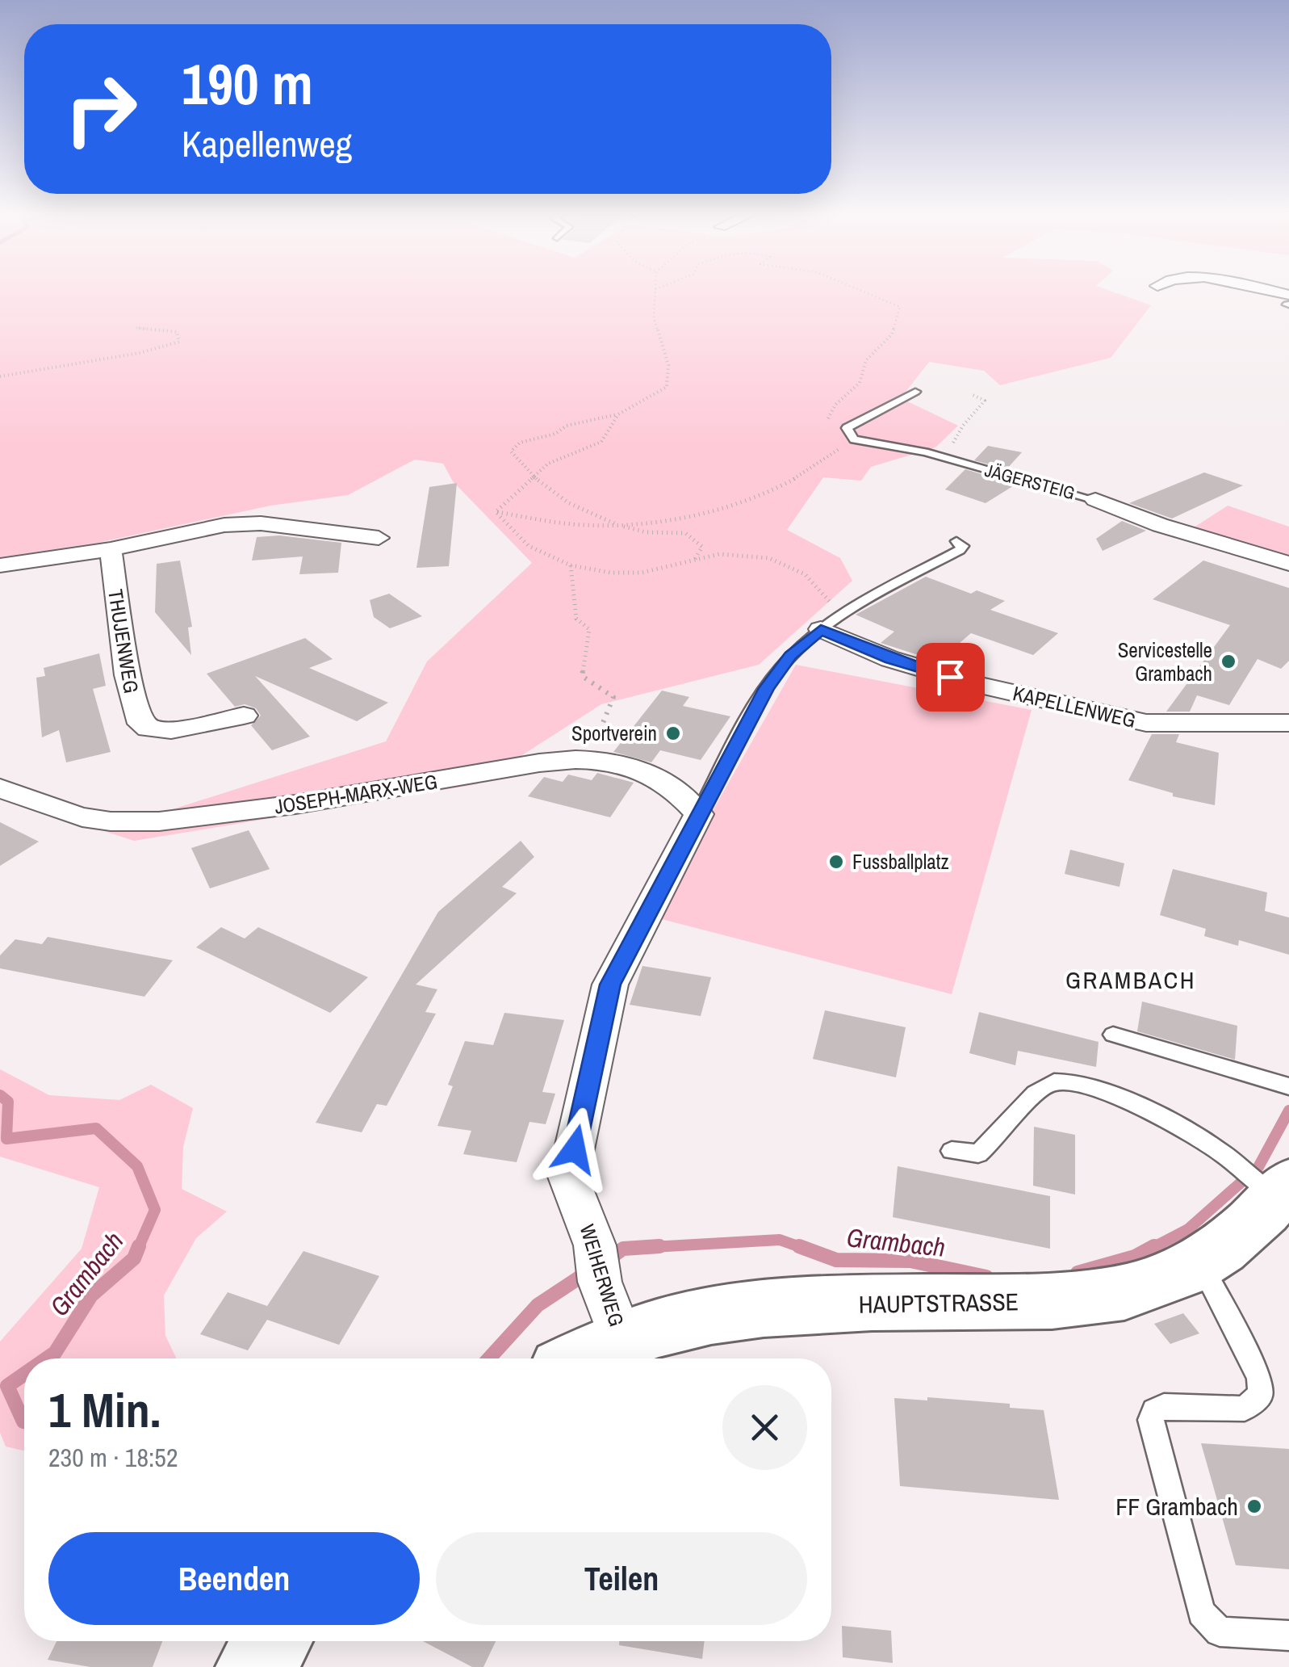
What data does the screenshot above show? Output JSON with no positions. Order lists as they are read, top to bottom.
{
  "streets": {
    "main road": ["HAUPTSTRASSE"],
    "street": [
      "JÄGERSTEIG",
      "THUJENWEG",
      "KAPELLENWEG",
      "JOSEPH-MARX-WEG",
      "WEIHERWEG"
    ]
  },
  "crossings": [
    ["KAPELLENWEG", "WEIHERWEG"],
    ["JOSEPH-MARX-WEG", "WEIHERWEG"],
    ["WEIHERWEG", "HAUPTSTRASSE"]
  ],
  "districts": ["GRAMBACH"],
  "water": ["Grambach"],
  "places": [
    "Servicestelle Grambach",
    "Sportverein",
    "Fussballplatz",
    "FF Grambach"
  ],
  "page": {
    "turn": ["190 m", "Kapellenweg"],
    "heading": ["1 Min.", "230 m · 18:52"],
    "buttons": ["Beenden", "Teilen"]
  }
}
